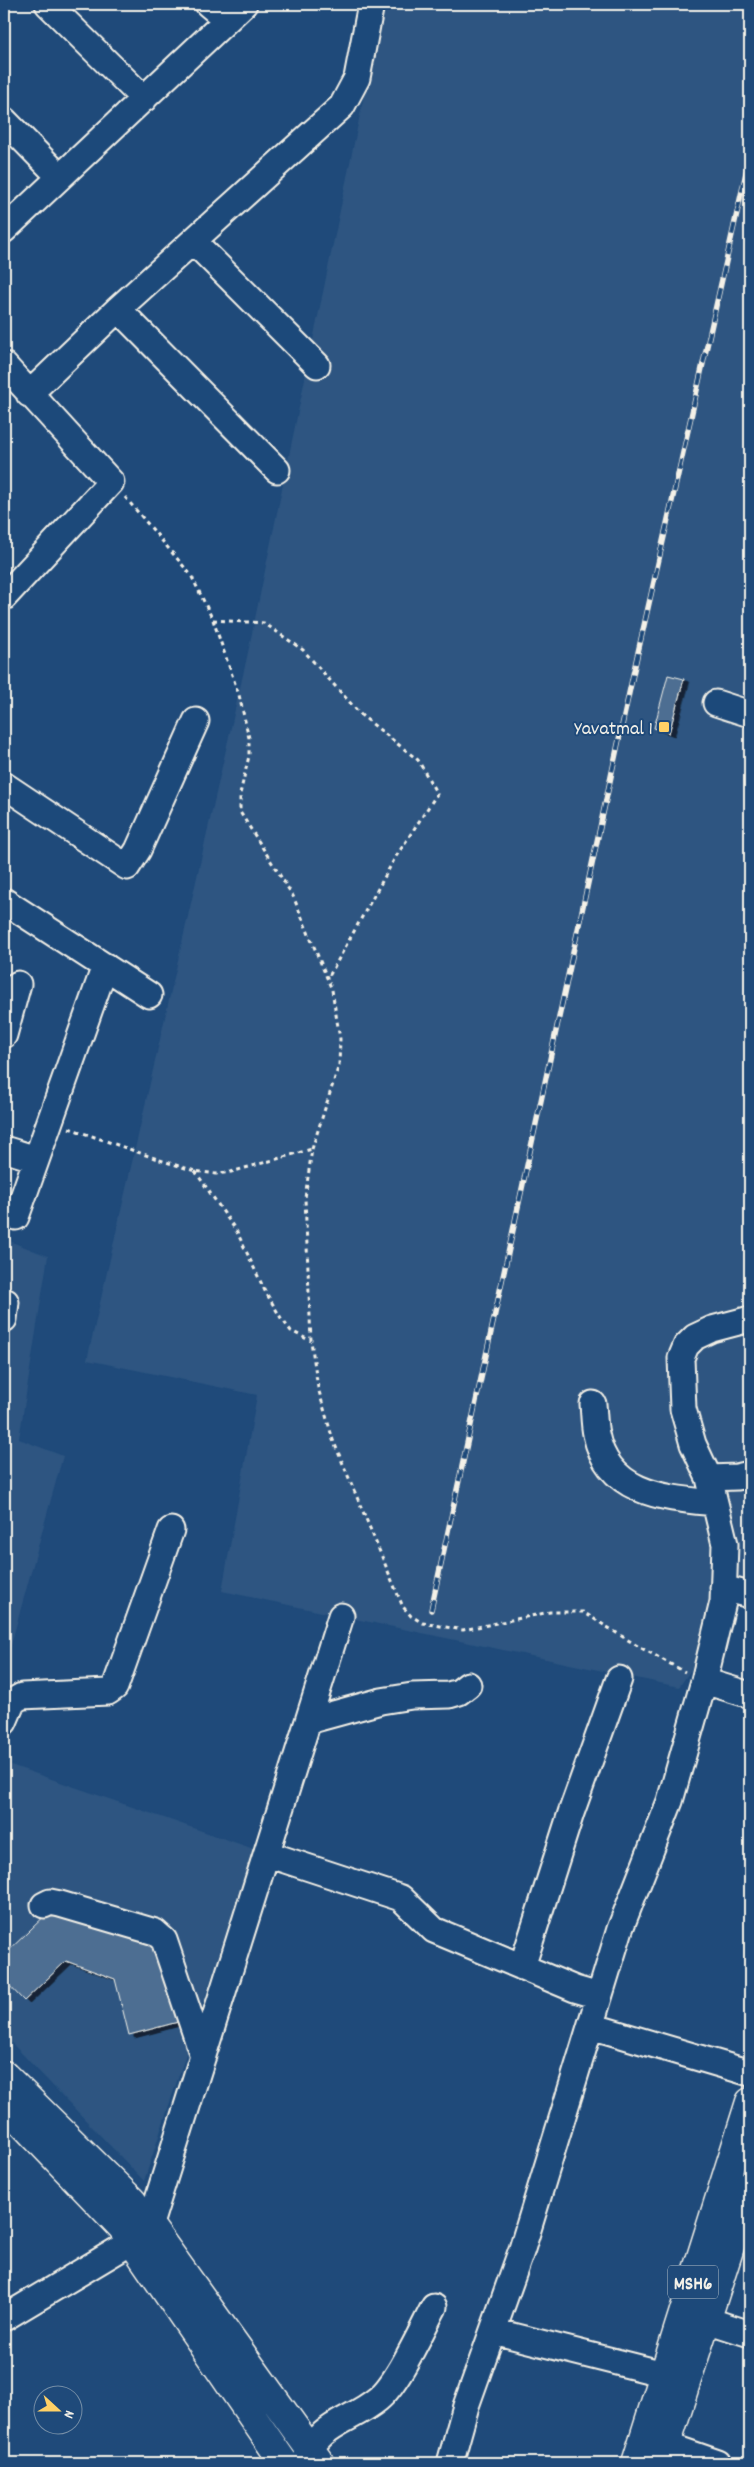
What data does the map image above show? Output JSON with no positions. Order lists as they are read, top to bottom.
{
  "streets": {
    "main road": ["MSH6"]
  },
  "places": {
    "transit": ["Yavatmal 1"]
  },
  "north": "right"
}
